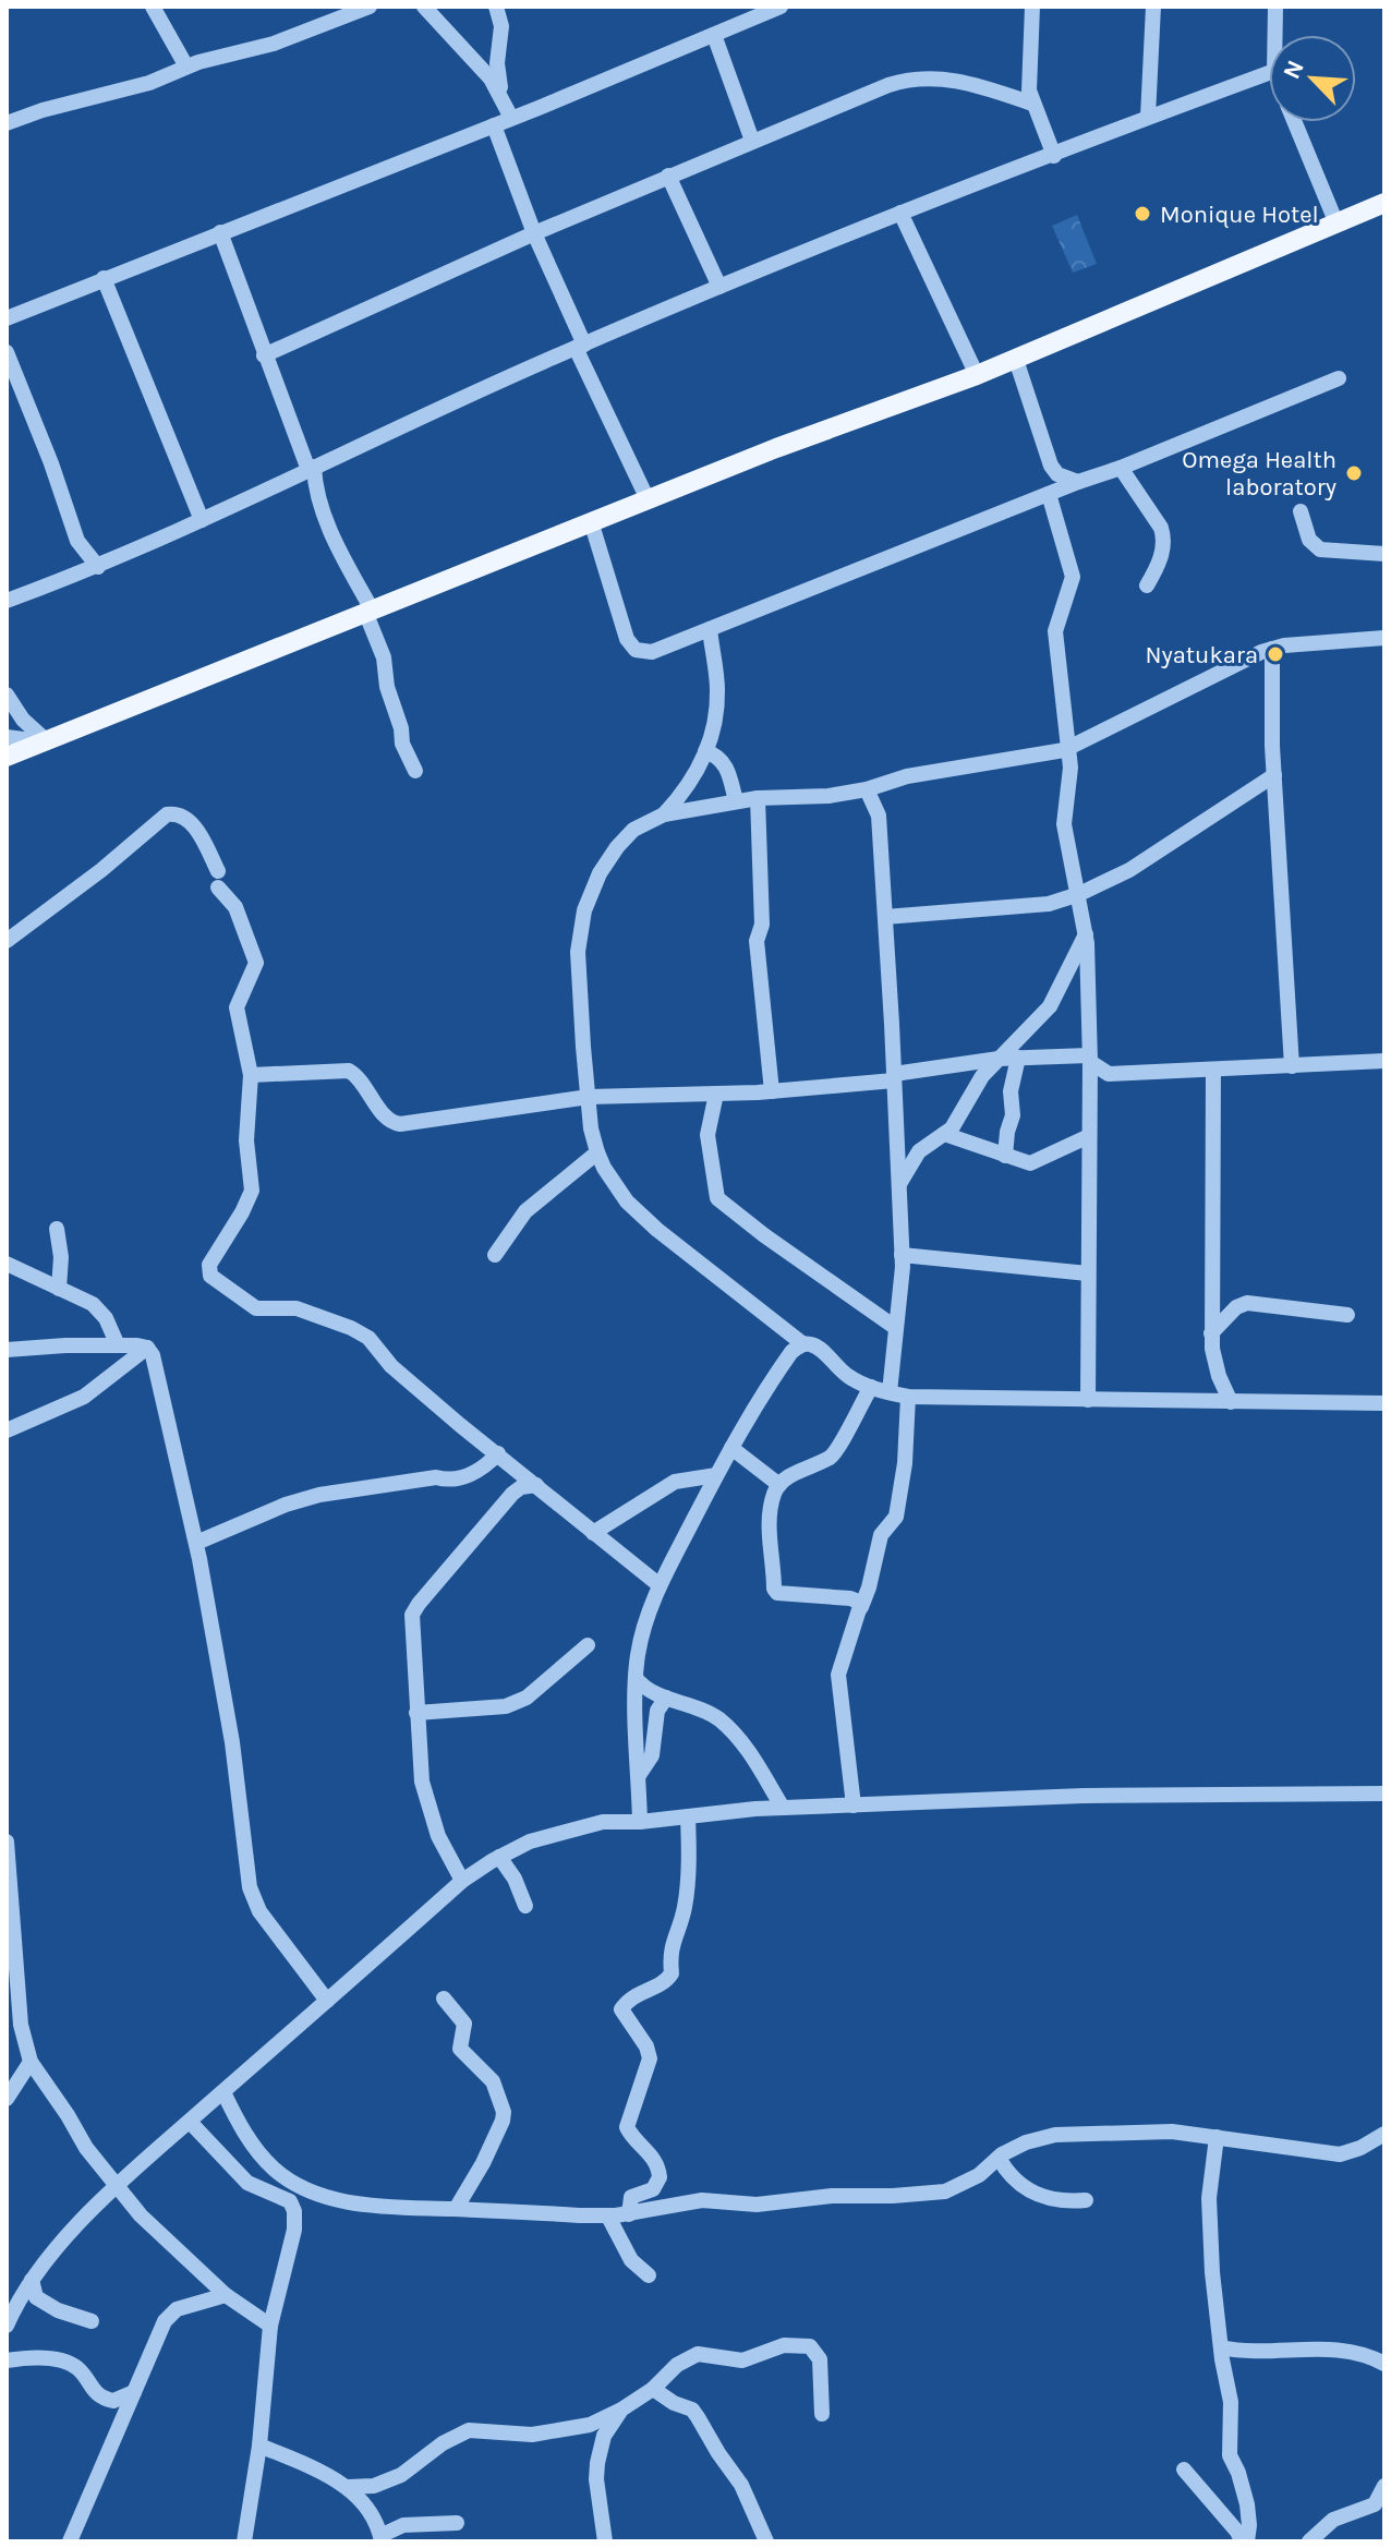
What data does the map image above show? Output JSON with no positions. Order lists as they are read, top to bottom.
{
  "places": ["Monique Hotel", "Omega Health laboratory", "Nyatukara"],
  "north": "top left"
}
